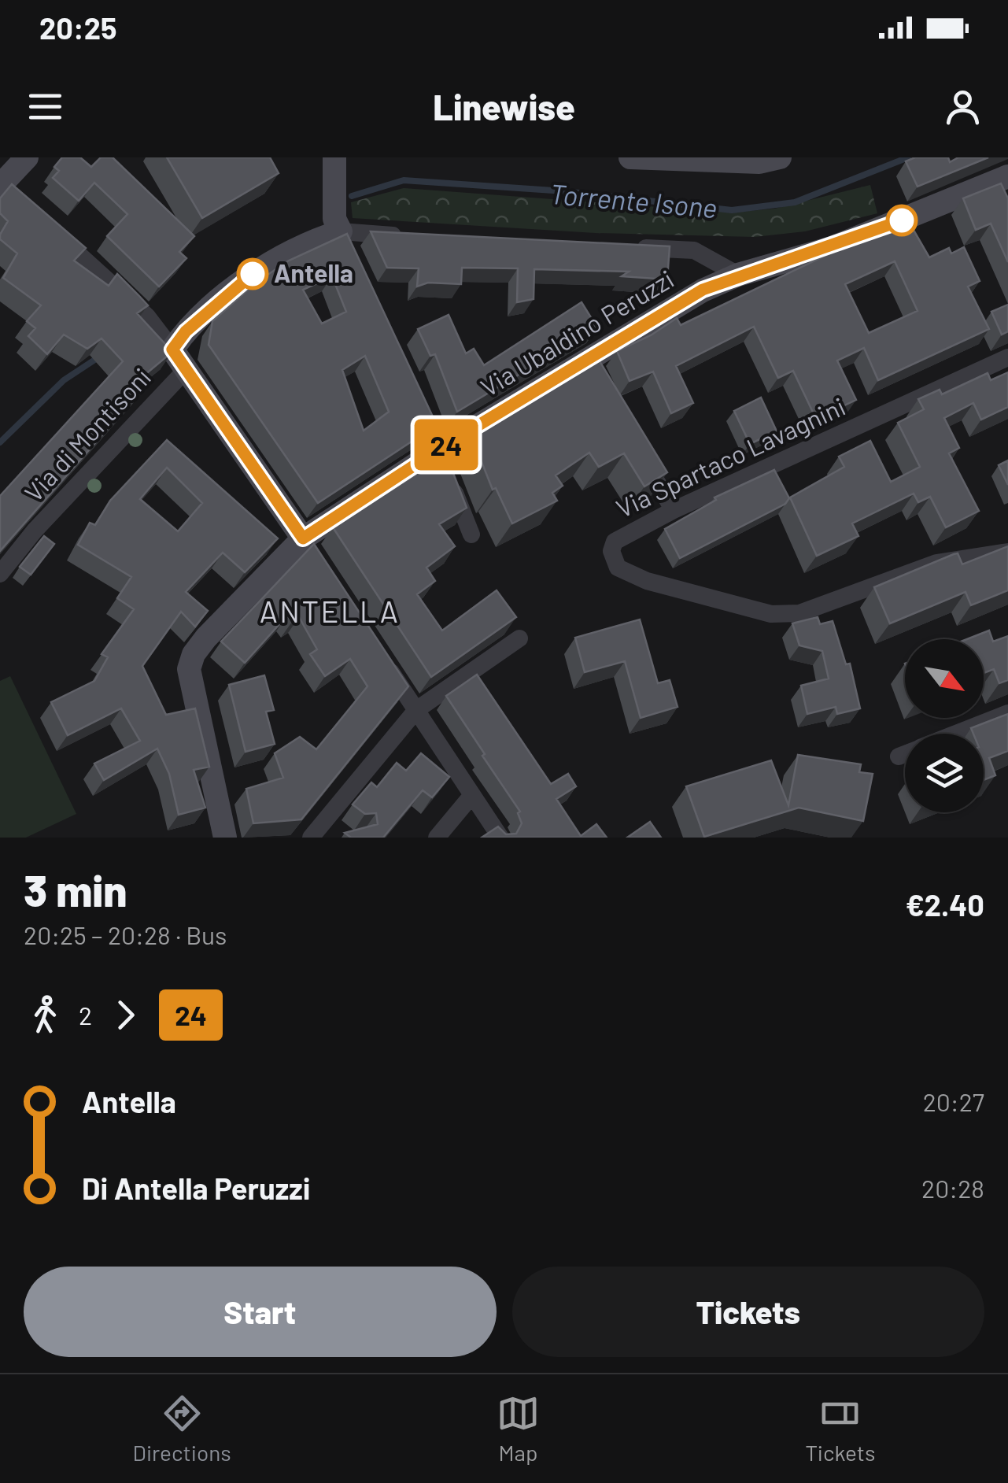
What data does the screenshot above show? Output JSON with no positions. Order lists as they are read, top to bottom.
{
  "streets": {
    "street": ["Via Ubaldino Peruzzi", "Via di Montisoni", "Via Spartaco Lavagnini"]
  },
  "districts": ["ANTELLA"],
  "water": ["Torrente Isone"],
  "places": ["Antella"],
  "lines": ["bus line 24"],
  "north": "bottom right",
  "page": {
    "status": "20:25",
    "header": "Linewise",
    "on_map": "24",
    "heading": ["3 min", "20:25 – 20:28 · Bus", "€2.40"],
    "legs": ["2", "24"],
    "list": [
      {
        "name": "Antella",
        "value": "20:27"
      },
      {
        "name": "Di Antella Peruzzi",
        "value": "20:28"
      }
    ],
    "buttons": ["Start", "Tickets"],
    "tabs": ["Directions", "Map", "Tickets"]
  }
}
